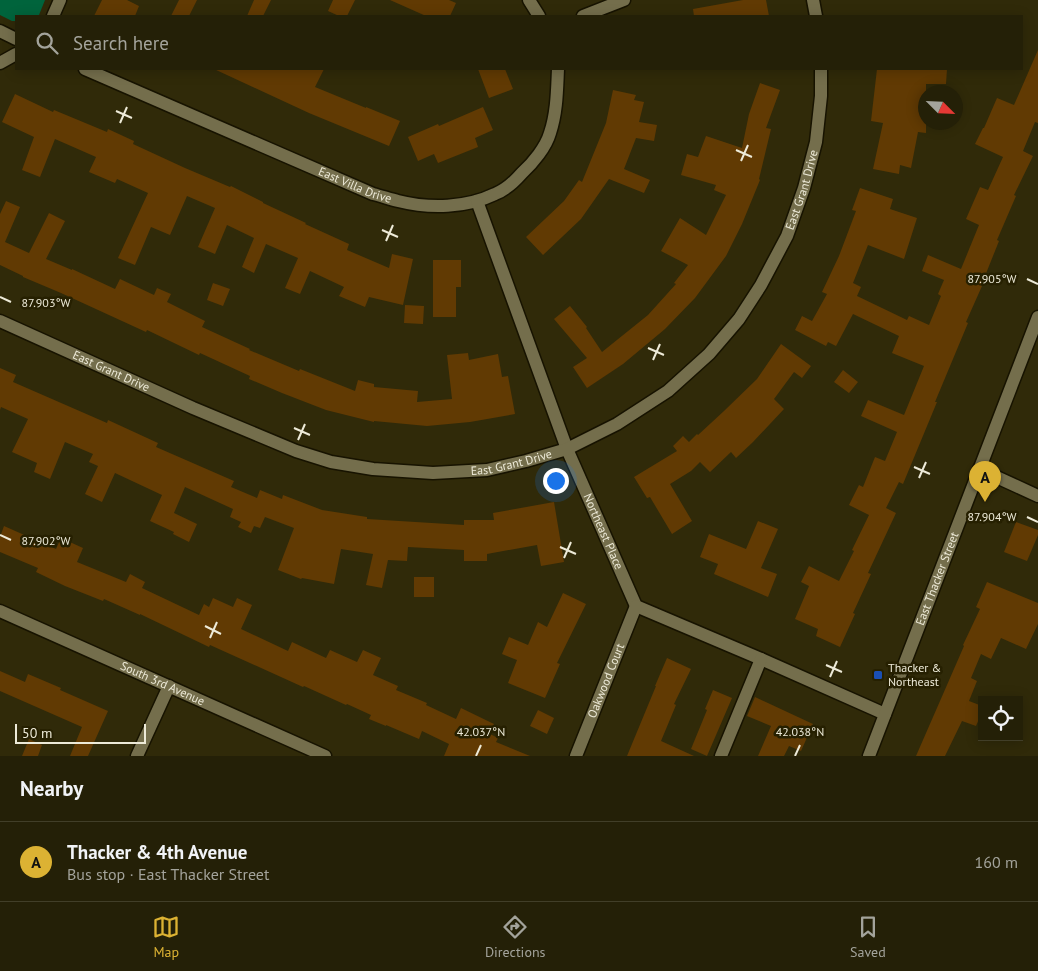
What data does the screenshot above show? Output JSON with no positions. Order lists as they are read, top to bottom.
{
  "streets": {
    "street": [
      "East Villa Drive",
      "East Grant Drive",
      "Northeast Place",
      "East Thacker Street",
      "Oakwood Court",
      "South 3rd Avenue"
    ]
  },
  "crossings": [
    ["East Villa Drive", "Northeast Place"],
    ["East Grant Drive", "Northeast Place"],
    ["Northeast Place", "Oakwood Court"]
  ],
  "places": {
    "transit": ["Thacker & Northeast"]
  },
  "scale_bar": "50 m",
  "north": "bottom right",
  "page": {
    "search": "Search here",
    "pins": "A",
    "scale": "50 m",
    "heading": "Nearby",
    "list": [
      {
        "mark": "A",
        "name": "Thacker & 4th Avenue",
        "note": "Bus stop · East Thacker Street",
        "value": "160 m"
      }
    ],
    "nav": ["Map", "Directions", "Saved"]
  },
  "coordinates": [
    "87.905°W",
    "87.903°W",
    "87.904°W",
    "87.902°W",
    "42.037°N",
    "42.038°N"
  ]
}
